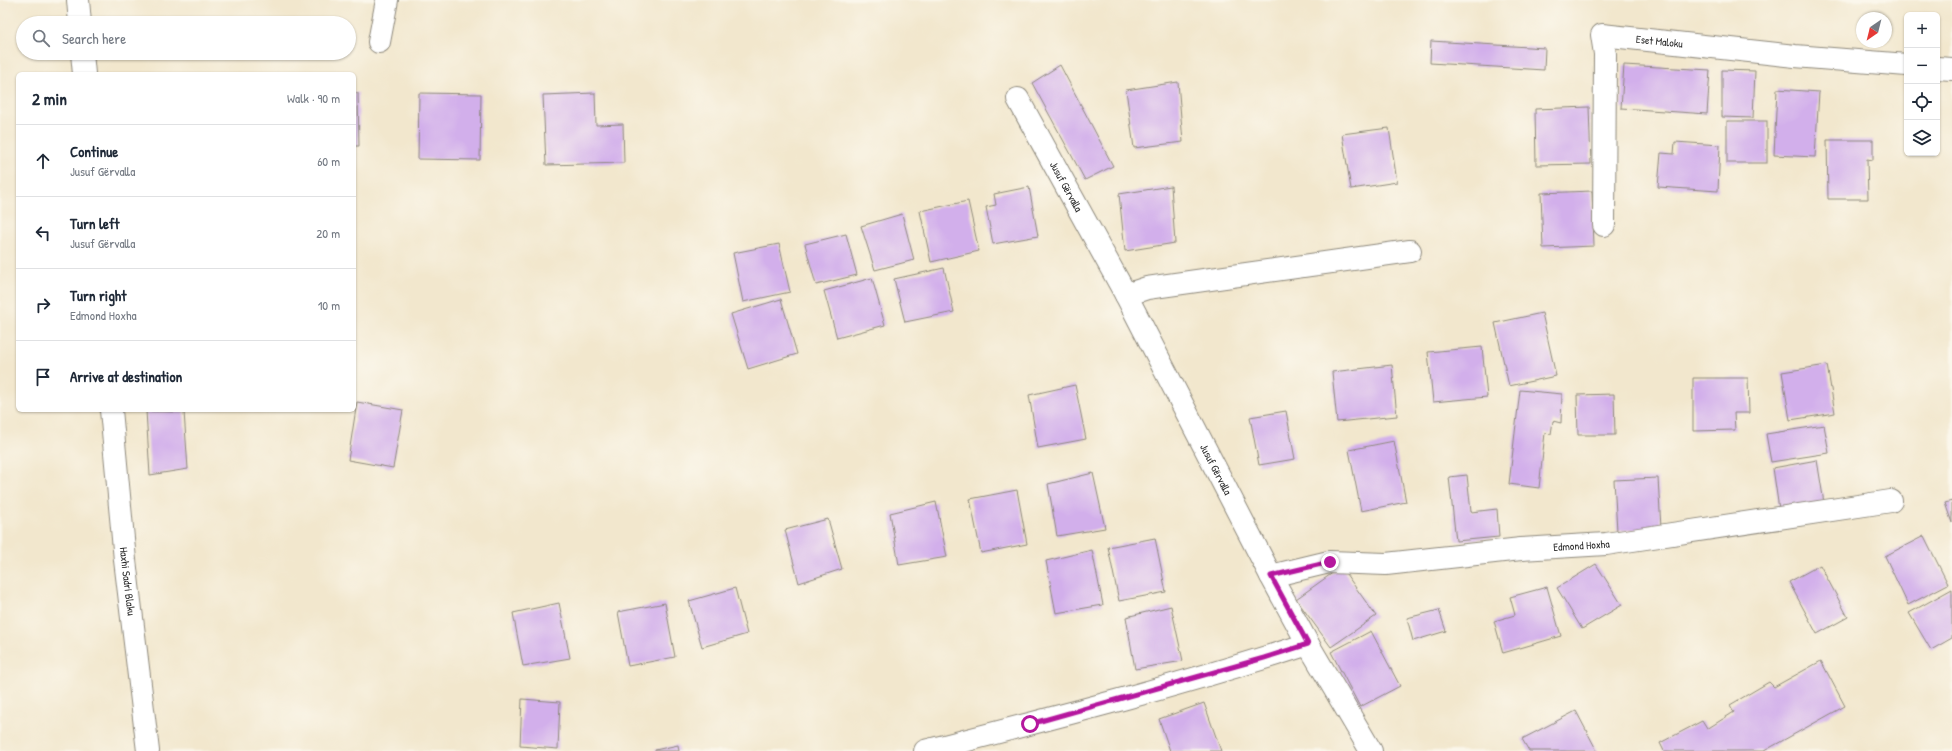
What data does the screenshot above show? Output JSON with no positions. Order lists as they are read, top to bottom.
{
  "streets": {
    "street": [
      "Eset Maloku",
      "Jusuf Gërvalla",
      "Edmond Hoxha",
      "Haxhi Sadri Blaku"
    ]
  },
  "crossings": [
    ["Jusuf Gërvalla", "Edmond Hoxha"]
  ],
  "north": "bottom left",
  "page": {
    "map_buttons": ["+", "−"],
    "search": "Search here",
    "heading": ["2 min", "Walk · 90 m"],
    "list": [
      ["Continue", "Jusuf Gërvalla", "60 m"],
      ["Turn left", "Jusuf Gërvalla", "20 m"],
      ["Turn right", "Edmond Hoxha", "10 m"],
      "Arrive at destination"
    ]
  }
}
